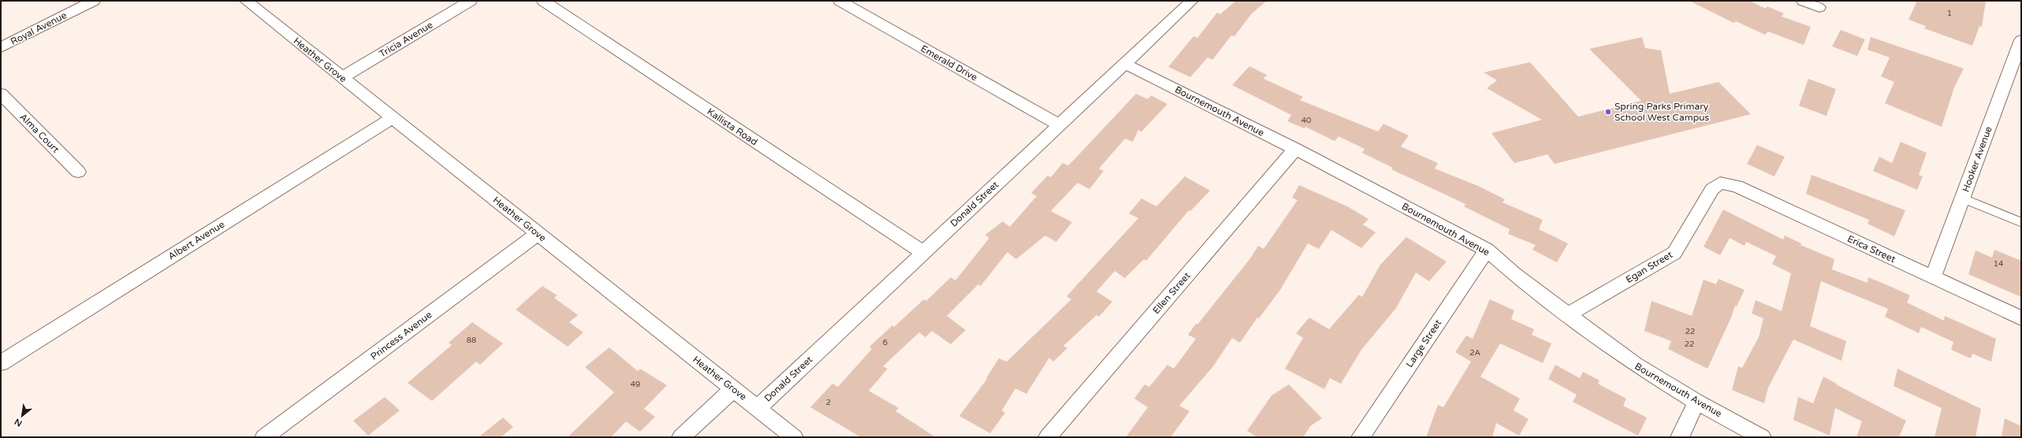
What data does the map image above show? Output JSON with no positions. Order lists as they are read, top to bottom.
{
  "streets": {
    "street": [
      "Royal Avenue",
      "Tricia Avenue",
      "Heather Grove",
      "Emerald Drive",
      "Bournemouth Avenue",
      "Kallista Road",
      "Alma Court",
      "Hooker Avenue",
      "Donald Street",
      "Albert Avenue",
      "Erica Street",
      "Egan Street",
      "Ellen Street",
      "Princess Avenue",
      "Large Street"
    ]
  },
  "crossings": [
    ["Tricia Avenue", "Heather Grove"],
    ["Heather Grove", "Donald Street"],
    ["Heather Grove", "Albert Avenue"],
    ["Heather Grove", "Princess Avenue"],
    ["Emerald Drive", "Donald Street"],
    ["Bournemouth Avenue", "Donald Street"],
    ["Bournemouth Avenue", "Egan Street"],
    ["Bournemouth Avenue", "Ellen Street"],
    ["Bournemouth Avenue", "Large Street"],
    ["Kallista Road", "Donald Street"],
    ["Hooker Avenue", "Erica Street"],
    ["Erica Street", "Egan Street"]
  ],
  "places": ["Spring Parks Primary School West Campus"],
  "house_numbers": [
    "1",
    "40",
    "14",
    "22",
    "88",
    "6",
    "22",
    "2A",
    "49",
    "2"
  ],
  "north": "bottom left"
}
